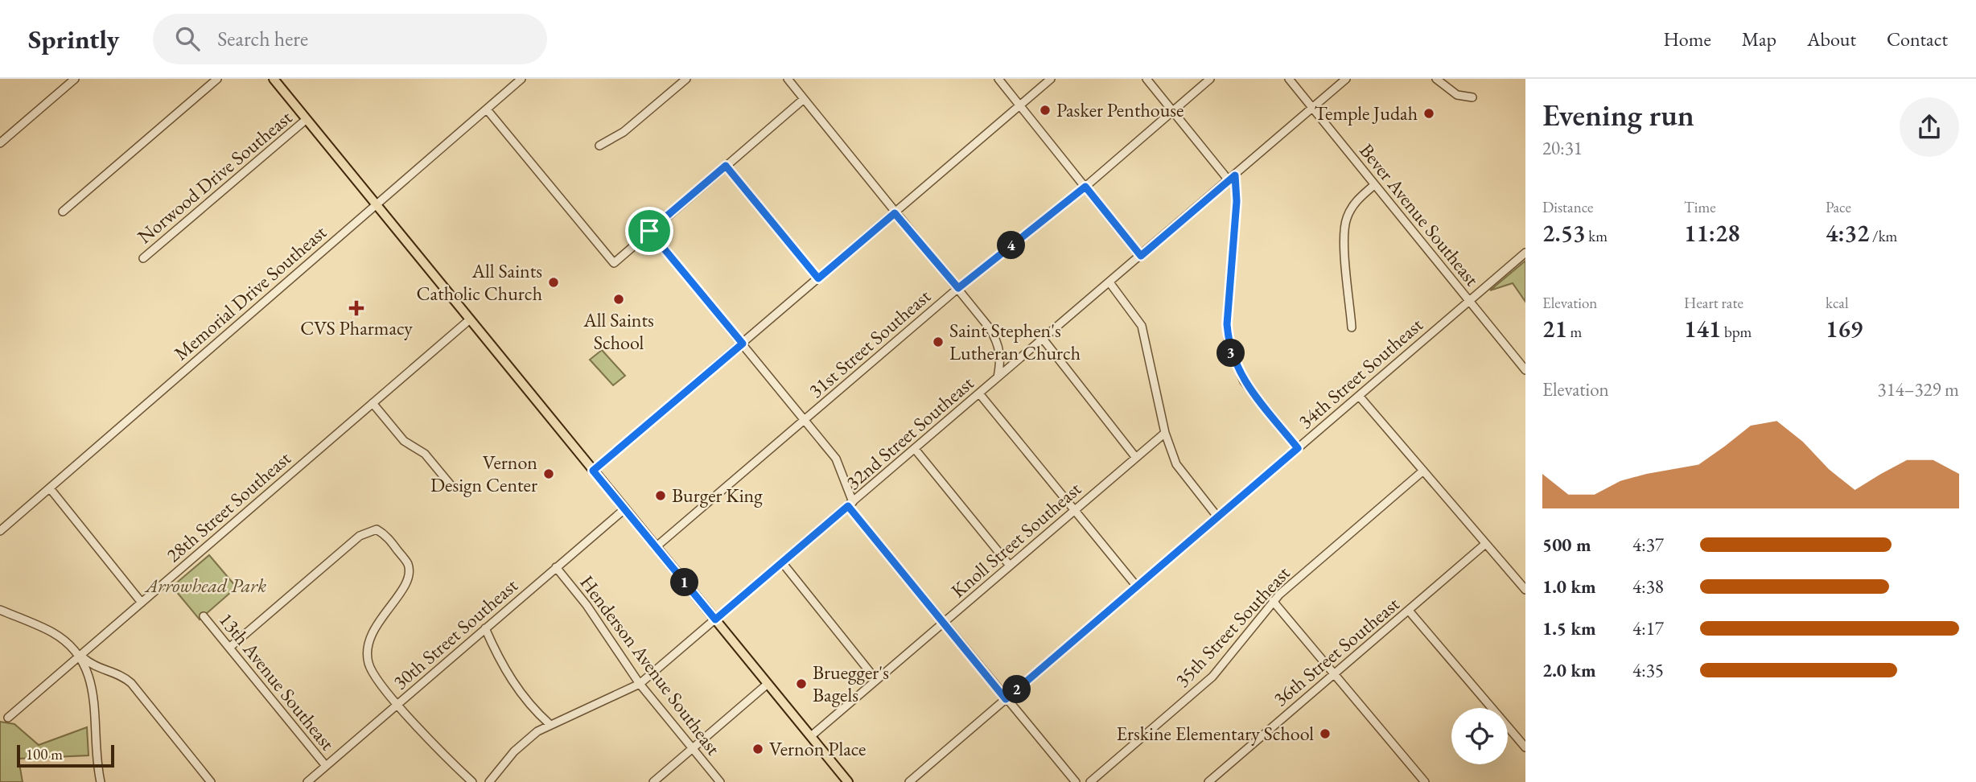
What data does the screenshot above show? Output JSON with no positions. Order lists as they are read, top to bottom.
{
  "streets": {
    "street": [
      "Norwood Drive Southeast",
      "Bever Avenue Southeast",
      "Memorial Drive Southeast",
      "31st Street Southeast",
      "34th Street Southeast",
      "32nd Street Southeast",
      "28th Street Southeast",
      "Knoll Street Southeast",
      "35th Street Southeast",
      "30th Street Southeast",
      "36th Street Southeast",
      "Henderson Avenue Southeast",
      "13th Avenue Southeast"
    ]
  },
  "crossings": [
    ["Bever Avenue Southeast", "34th Street Southeast"],
    ["Bever Avenue Southeast", "32nd Street Southeast"],
    ["32nd Street Southeast", "Henderson Avenue Southeast"],
    ["30th Street Southeast", "Henderson Avenue Southeast"],
    ["30th Street Southeast", "13th Avenue Southeast"]
  ],
  "parks": ["Arrowhead Park"],
  "places": {
    "other": [
      "Pasker Penthouse",
      "Temple Judah",
      "All Saints Catholic Church",
      "All Saints School",
      "Saint Stephen's Lutheran Church",
      "Vernon Design Center",
      "Burger King",
      "Bruegger's Bagels",
      "Erskine Elementary School",
      "Vernon Place"
    ],
    "health": ["CVS Pharmacy"]
  },
  "scale_bar": "100 m",
  "page": {
    "header": "Sprintly",
    "search": "Search here",
    "nav": [
      "Home",
      "Map",
      "About",
      "Contact"
    ],
    "heading": ["Evening run", "20:31"],
    "stats": [
      ["Distance", "2.53 km"],
      ["Time", "11:28"],
      ["Pace", "4:32 /km"],
      ["Elevation", "21 m"],
      ["Heart rate", "141 bpm"],
      ["kcal", "169"]
    ],
    "pins": [
      "4",
      "3",
      "1",
      "2"
    ],
    "chart": ["Elevation", "314–329 m"],
    "list": [
      {
        "name": "500 m",
        "note": "4:37"
      },
      {
        "name": "1.0 km",
        "note": "4:38"
      },
      {
        "name": "1.5 km",
        "note": "4:17"
      },
      {
        "name": "2.0 km",
        "note": "4:35"
      }
    ],
    "scale": "100 m"
  }
}
